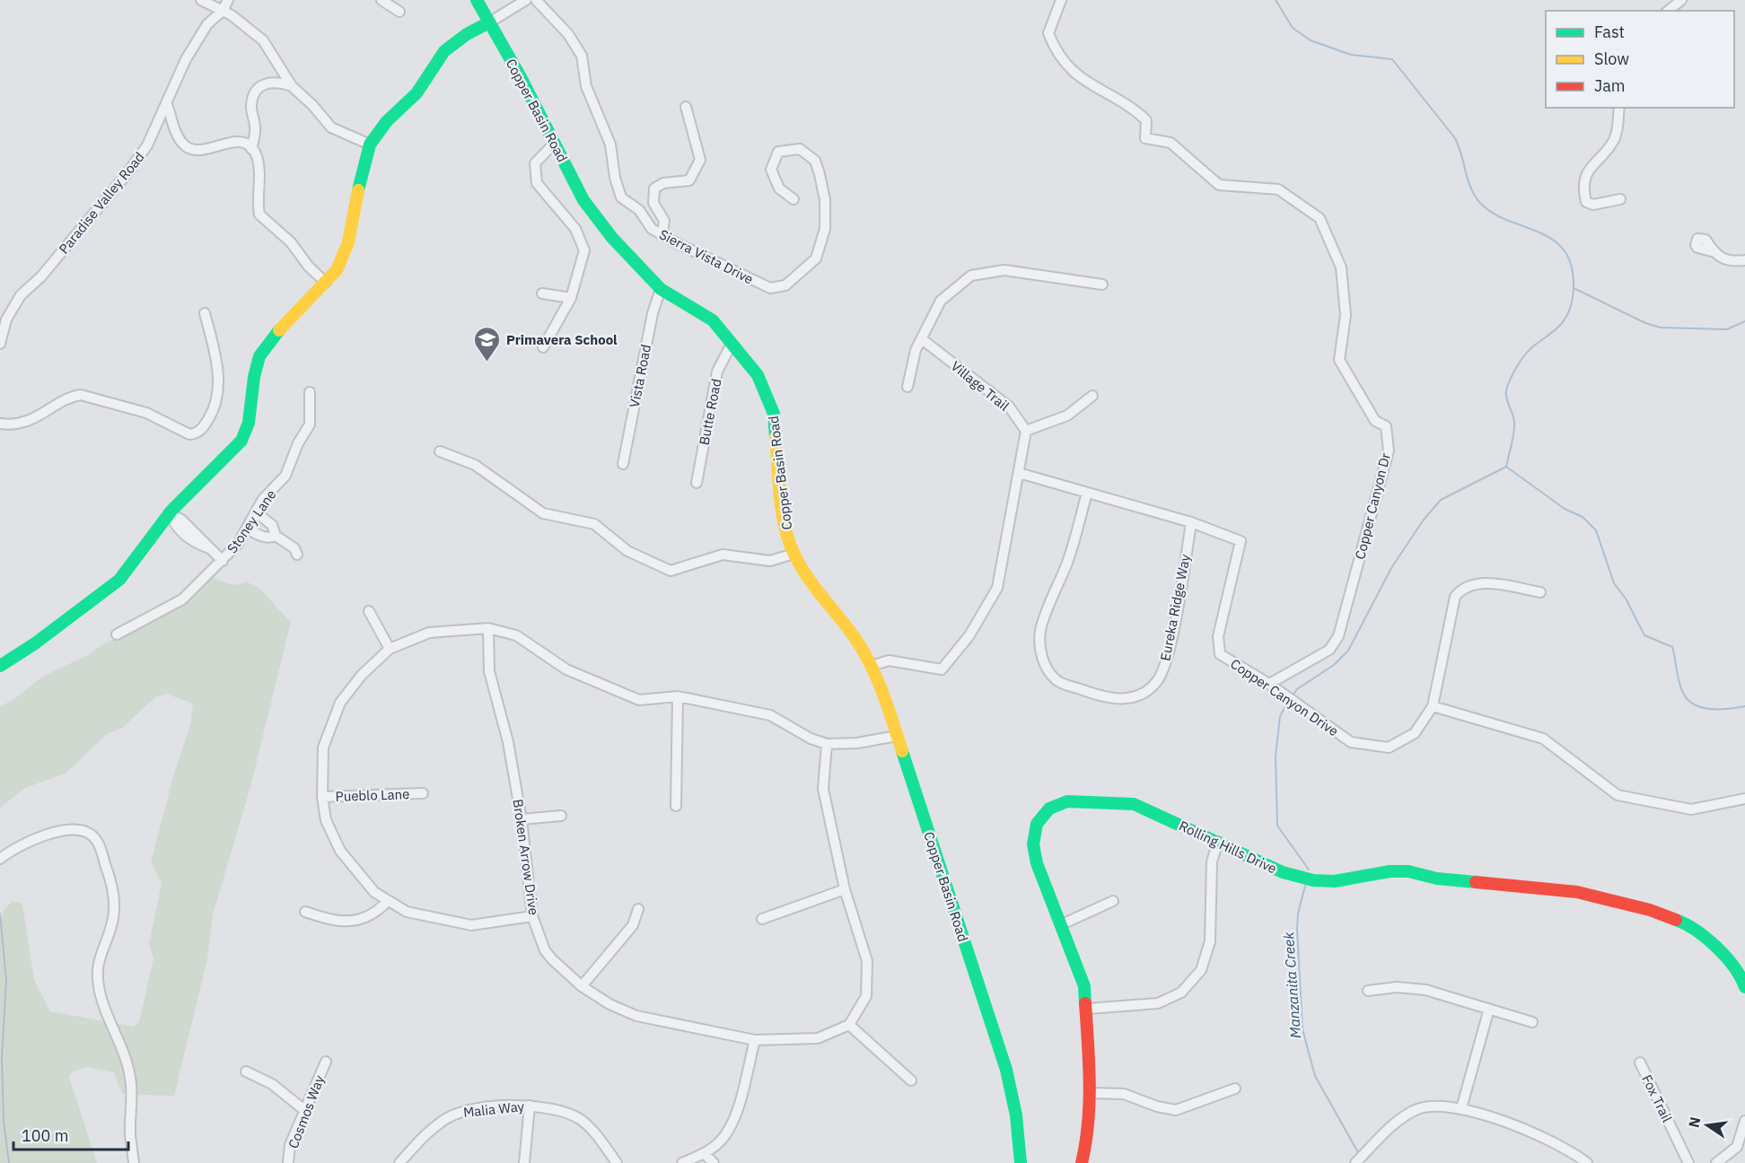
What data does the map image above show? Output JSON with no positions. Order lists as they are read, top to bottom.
{
  "streets": {
    "street": [
      "Copper Basin Road",
      "Paradise Valley Road",
      "Sierra Vista Drive",
      "Vista Road",
      "Village Trail",
      "Butte Road",
      "Copper Canyon Dr",
      "Stoney Lane",
      "Eureka Ridge Way",
      "Copper Canyon Drive",
      "Pueblo Lane",
      "Rolling Hills Drive",
      "Broken Arrow Drive",
      "Fox Trail",
      "Malia Way",
      "Cosmos Way"
    ]
  },
  "crossings": [
    ["Copper Basin Road", "Vista Road"],
    ["Copper Basin Road", "Butte Road"],
    ["Copper Canyon Dr", "Copper Canyon Drive"],
    ["Eureka Ridge Way", "Copper Canyon Drive"]
  ],
  "water": ["Manzanita Creek"],
  "places": {
    "school or university": ["Primavera School"]
  },
  "legend": ["Fast", "Slow", "Jam"],
  "scale_bar": "100 m",
  "north": "left"
}
